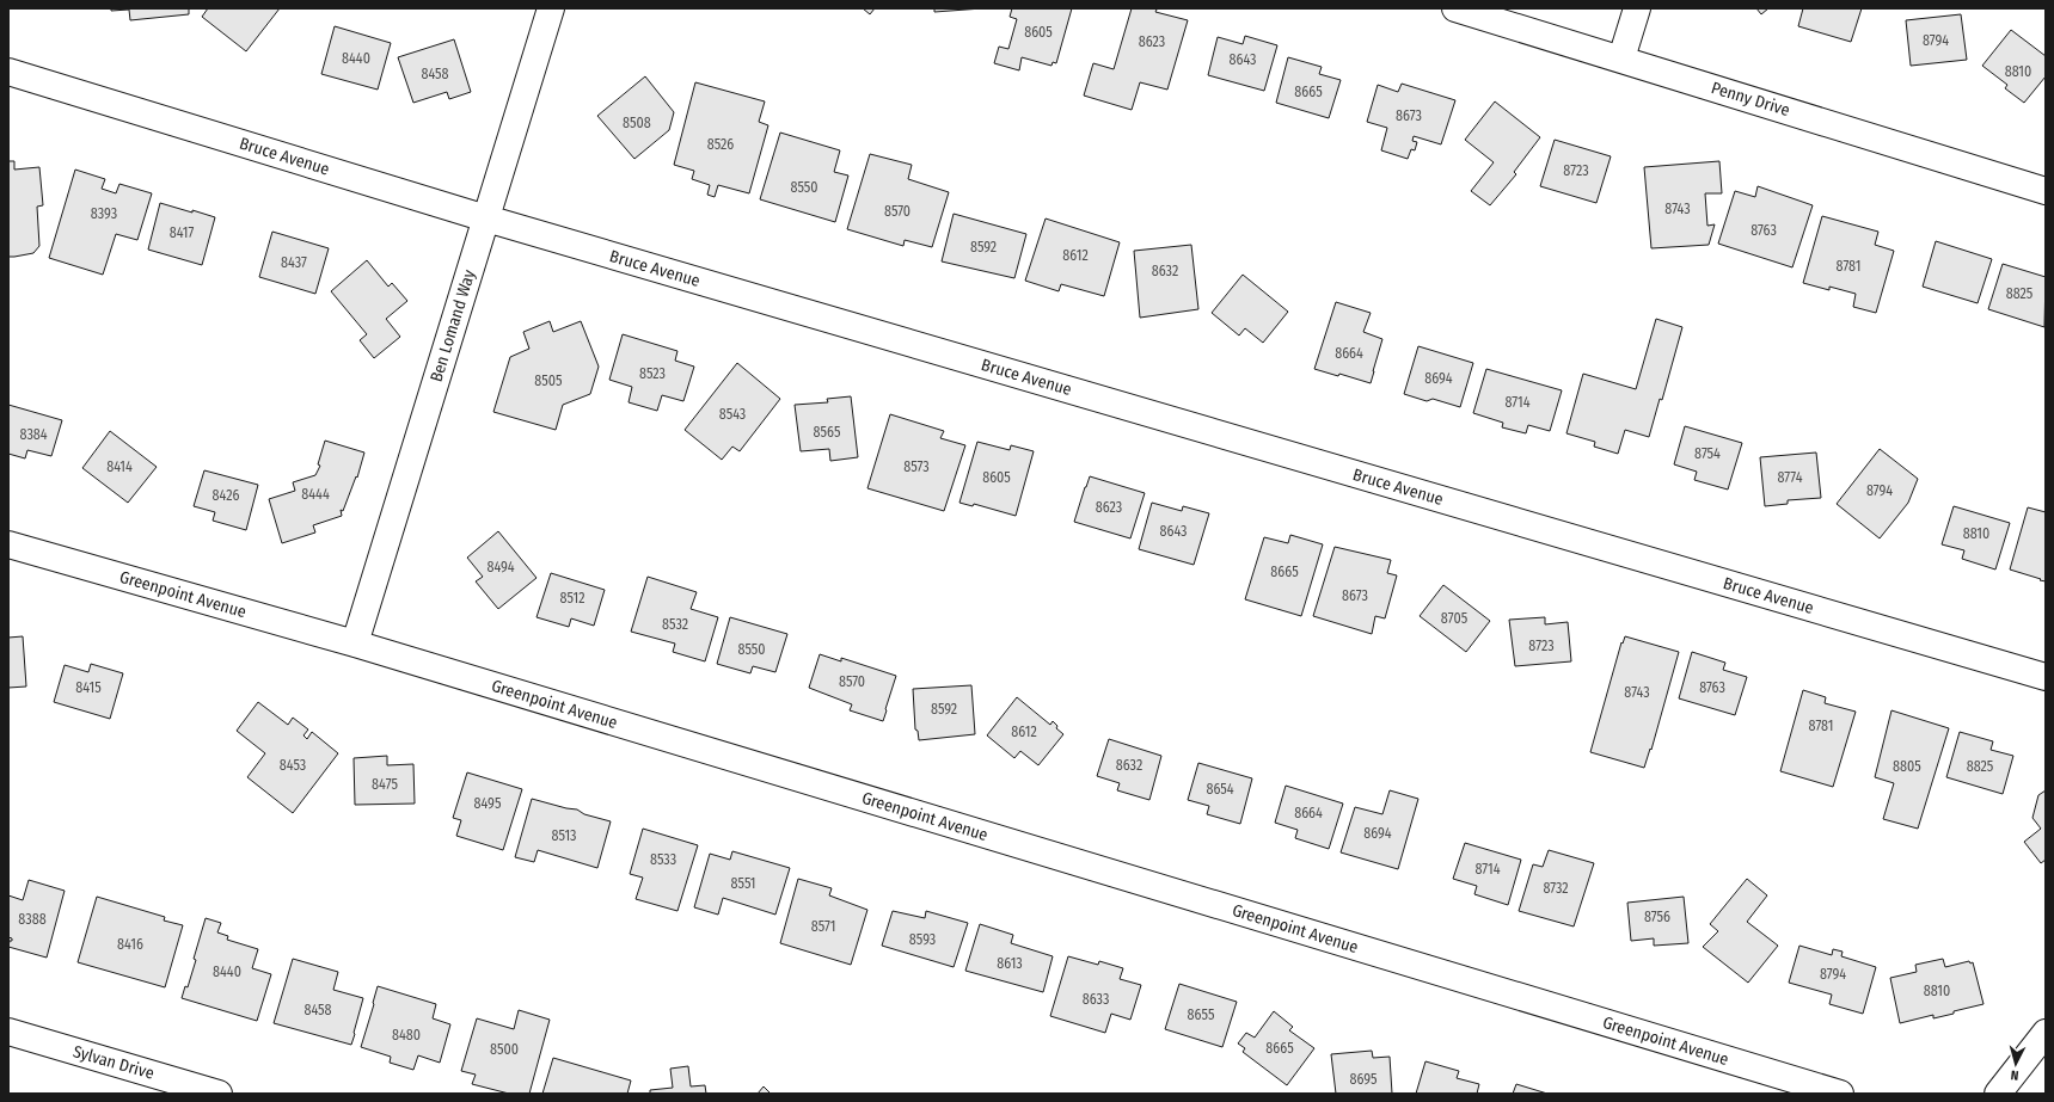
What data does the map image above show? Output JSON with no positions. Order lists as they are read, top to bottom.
{
  "streets": {
    "street": [
      "Penny Drive",
      "Bruce Avenue",
      "Ben Lomand Way",
      "Greenpoint Avenue",
      "Sylvan Drive"
    ]
  },
  "crossings": [
    ["Bruce Avenue", "Ben Lomand Way"],
    ["Ben Lomand Way", "Greenpoint Avenue"]
  ],
  "house_numbers": [
    "8605",
    "8794",
    "8623",
    "8440",
    "8643",
    "8810",
    "8458",
    "8665",
    "8673",
    "8508",
    "8526",
    "8723",
    "8550",
    "8743",
    "8570",
    "8393",
    "8763",
    "8417",
    "8592",
    "8612",
    "8437",
    "8781",
    "8632",
    "8825",
    "8664",
    "8523",
    "8694",
    "8505",
    "8714",
    "8543",
    "8565",
    "8384",
    "8754",
    "8414",
    "8573",
    "8605",
    "8774",
    "8794",
    "8444",
    "8426",
    "8623",
    "8643",
    "8810",
    "8494",
    "8665",
    "8673",
    "8512",
    "8705",
    "8532",
    "8723",
    "8550",
    "8570",
    "8415",
    "8763",
    "8743",
    "8592",
    "8781",
    "8612",
    "8453",
    "8632",
    "8805",
    "8825",
    "8475",
    "8654",
    "8495",
    "8664",
    "8694",
    "8513",
    "8533",
    "8714",
    "8551",
    "8732",
    "8756",
    "8388",
    "8571",
    "8593",
    "8416",
    "8613",
    "8440",
    "8794",
    "8810",
    "8633",
    "8458",
    "8655",
    "8480",
    "8665",
    "8500",
    "8695"
  ],
  "north": "bottom"
}
